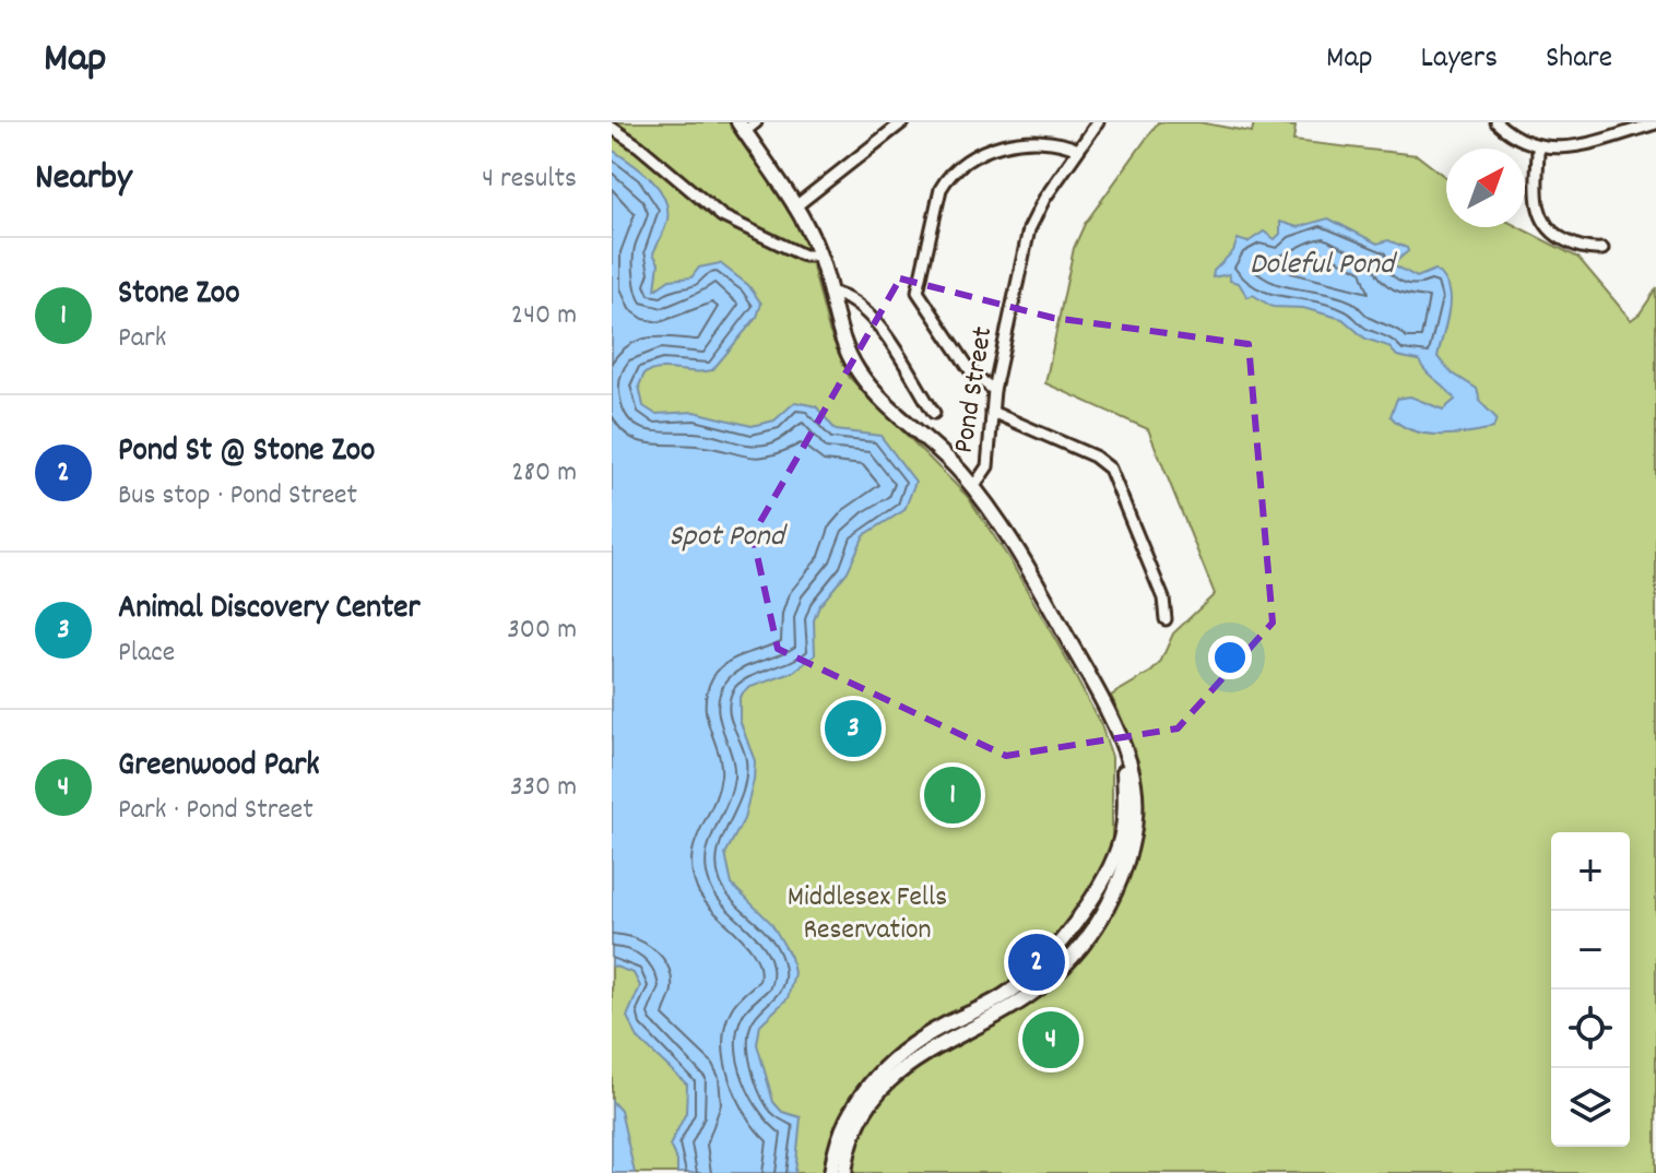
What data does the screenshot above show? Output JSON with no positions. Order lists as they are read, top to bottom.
{
  "streets": {
    "main road": ["Pond Street"]
  },
  "water": ["Doleful Pond", "Spot Pond"],
  "parks": ["Middlesex Fells Reservation"],
  "north": "top right",
  "page": {
    "header": "Map",
    "nav": ["Map", "Layers", "Share"],
    "heading": ["Nearby", "4 results"],
    "list": [
      {
        "mark": "1",
        "name": "Stone Zoo",
        "note": "Park",
        "value": "240 m"
      },
      {
        "mark": "2",
        "name": "Pond St @ Stone Zoo",
        "note": "Bus stop · Pond Street",
        "value": "280 m"
      },
      {
        "mark": "3",
        "name": "Animal Discovery Center",
        "note": "Place",
        "value": "300 m"
      },
      {
        "mark": "4",
        "name": "Greenwood Park",
        "note": "Park · Pond Street",
        "value": "330 m"
      }
    ],
    "pins": [
      "3",
      "1",
      "2",
      "4"
    ],
    "map_buttons": ["+", "−"]
  }
}
